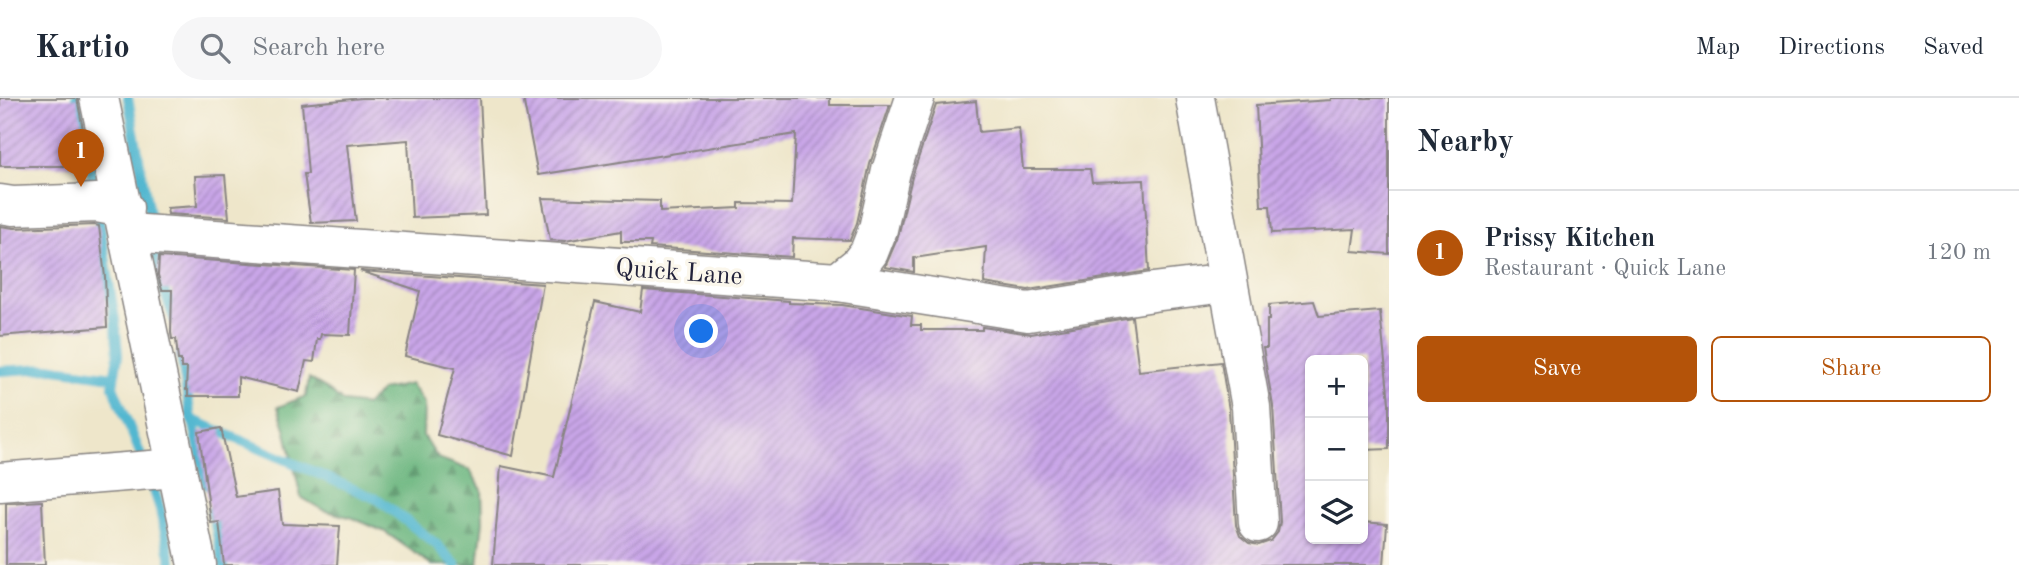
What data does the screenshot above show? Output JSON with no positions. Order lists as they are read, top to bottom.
{
  "streets": {
    "street": ["Quick Lane"]
  },
  "page": {
    "header": "Kartio",
    "search": "Search here",
    "nav": ["Map", "Directions", "Saved"],
    "heading": "Nearby",
    "pins": "1",
    "list": [
      {
        "mark": "1",
        "name": "Prissy Kitchen",
        "note": "Restaurant · Quick Lane",
        "value": "120 m"
      }
    ],
    "buttons": ["Save", "Share"],
    "map_buttons": ["+", "−"]
  }
}
